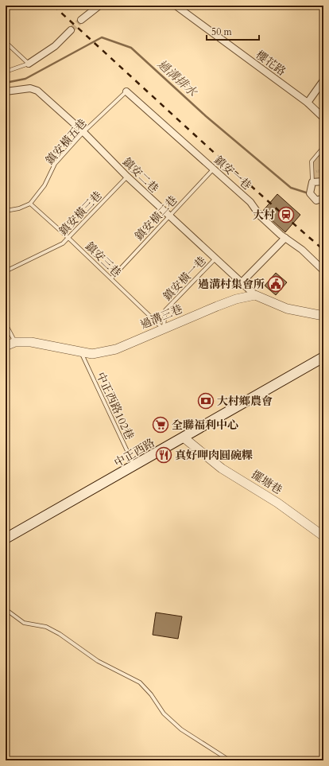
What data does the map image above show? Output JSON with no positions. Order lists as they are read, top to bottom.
{
  "streets": {
    "main road": ["中正西路"],
    "street": [
      "櫻花路",
      "鎮安一巷",
      "鎮安二巷",
      "過溝三巷",
      "擺塘巷"
    ],
    "lane": [
      "鎮安橫五巷",
      "鎮安橫三巷",
      "鎮安橫二巷",
      "鎮安三巷",
      "鎮安橫一巷",
      "中正西路102巷"
    ]
  },
  "crossings": [
    ["鎮安橫五巷", "鎮安一巷"],
    ["鎮安橫五巷", "鎮安二巷"],
    ["鎮安橫五巷", "鎮安三巷"],
    ["鎮安一巷", "鎮安橫二巷"],
    ["鎮安二巷", "鎮安橫三巷"],
    ["鎮安二巷", "鎮安橫二巷"],
    ["鎮安二巷", "鎮安橫一巷"],
    ["鎮安二巷", "過溝三巷"],
    ["鎮安橫三巷", "鎮安三巷"],
    ["鎮安橫二巷", "鎮安三巷"],
    ["鎮安三巷", "鎮安橫一巷"],
    ["鎮安三巷", "過溝三巷"],
    ["鎮安橫一巷", "過溝三巷"],
    ["過溝三巷", "中正西路102巷"],
    ["中正西路102巷", "中正西路"],
    ["中正西路", "擺塘巷"]
  ],
  "water": ["過溝排水"],
  "places": {
    "station": ["大村"],
    "public building": ["過溝村集會所"],
    "bank": ["大村鄉農會"],
    "supermarket": ["全聯福利中心"],
    "restaurant": ["真好呷肉圓碗粿"]
  },
  "scale_bar": "50 m"
}
